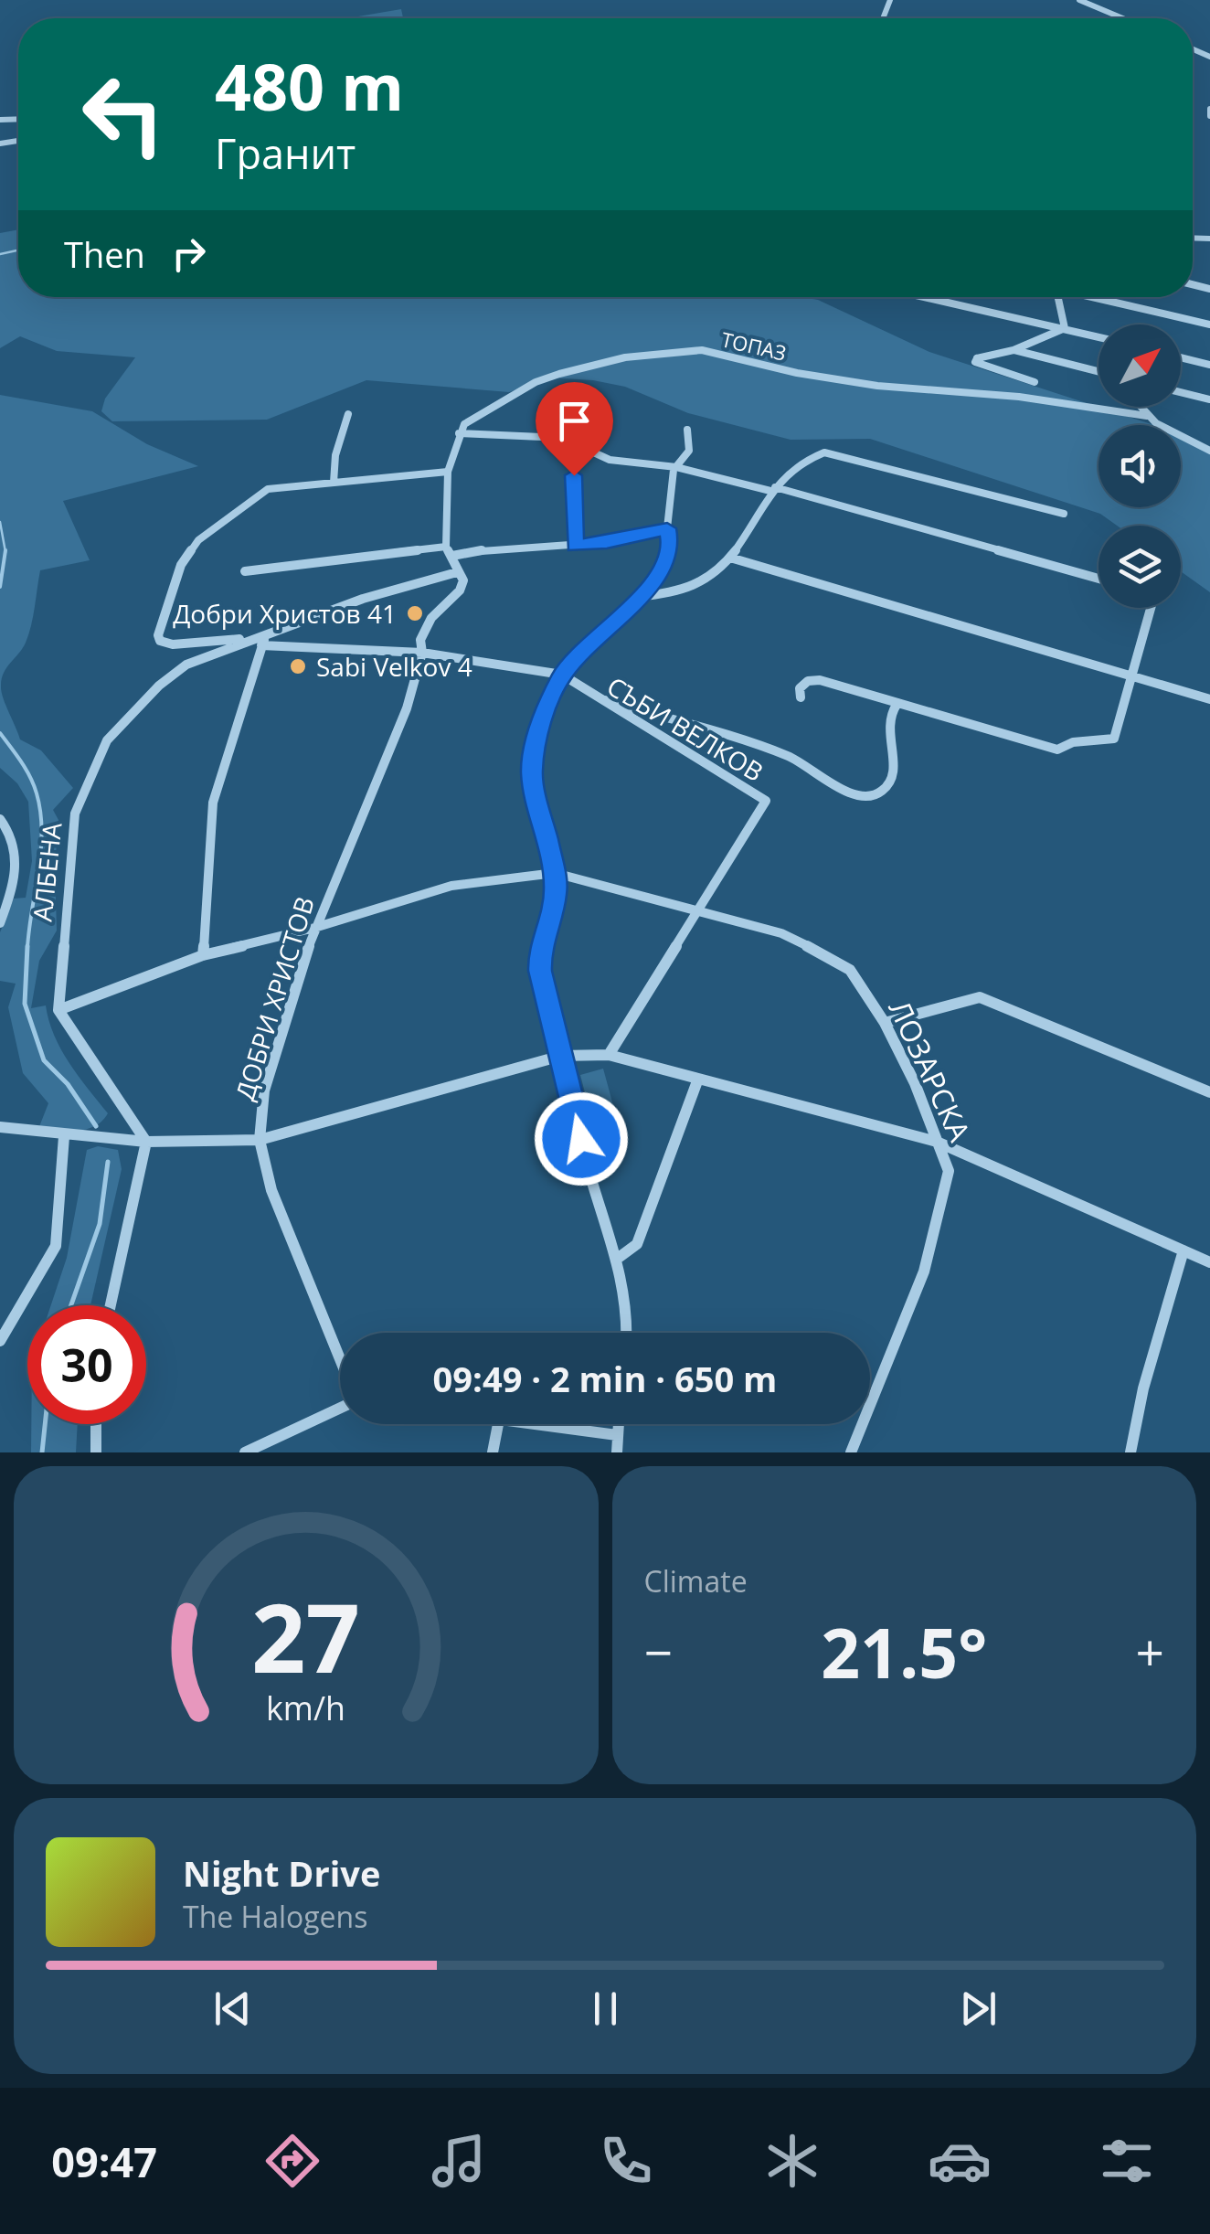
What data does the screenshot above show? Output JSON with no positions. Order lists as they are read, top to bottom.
{
  "streets": {
    "street": [
      "ТОПАЗ",
      "СЪБИ ВЕЛКОВ",
      "АЛБЕНА",
      "ДОБРИ ХРИСТОВ",
      "ЛОЗАРСКА"
    ]
  },
  "crossings": [
    ["СЪБИ ВЕЛКОВ", "ДОБРИ ХРИСТОВ"],
    ["СЪБИ ВЕЛКОВ", "ЛОЗАРСКА"],
    ["АЛБЕНА", "ДОБРИ ХРИСТОВ"]
  ],
  "places": ["Добри Христов 41", "Sabi Velkov 4"],
  "north": "top right",
  "page": {
    "turn": ["480 m", "Гранит"],
    "then": "Then",
    "limit": "30",
    "trip": "09:49 · 2 min · 650 m",
    "tile": "Climate",
    "heat": ["−", "21.5°", "+"],
    "song": ["Night Drive", "The Halogens"],
    "tabs": "09:47",
    "gauge": ["27", "km/h"]
  }
}
